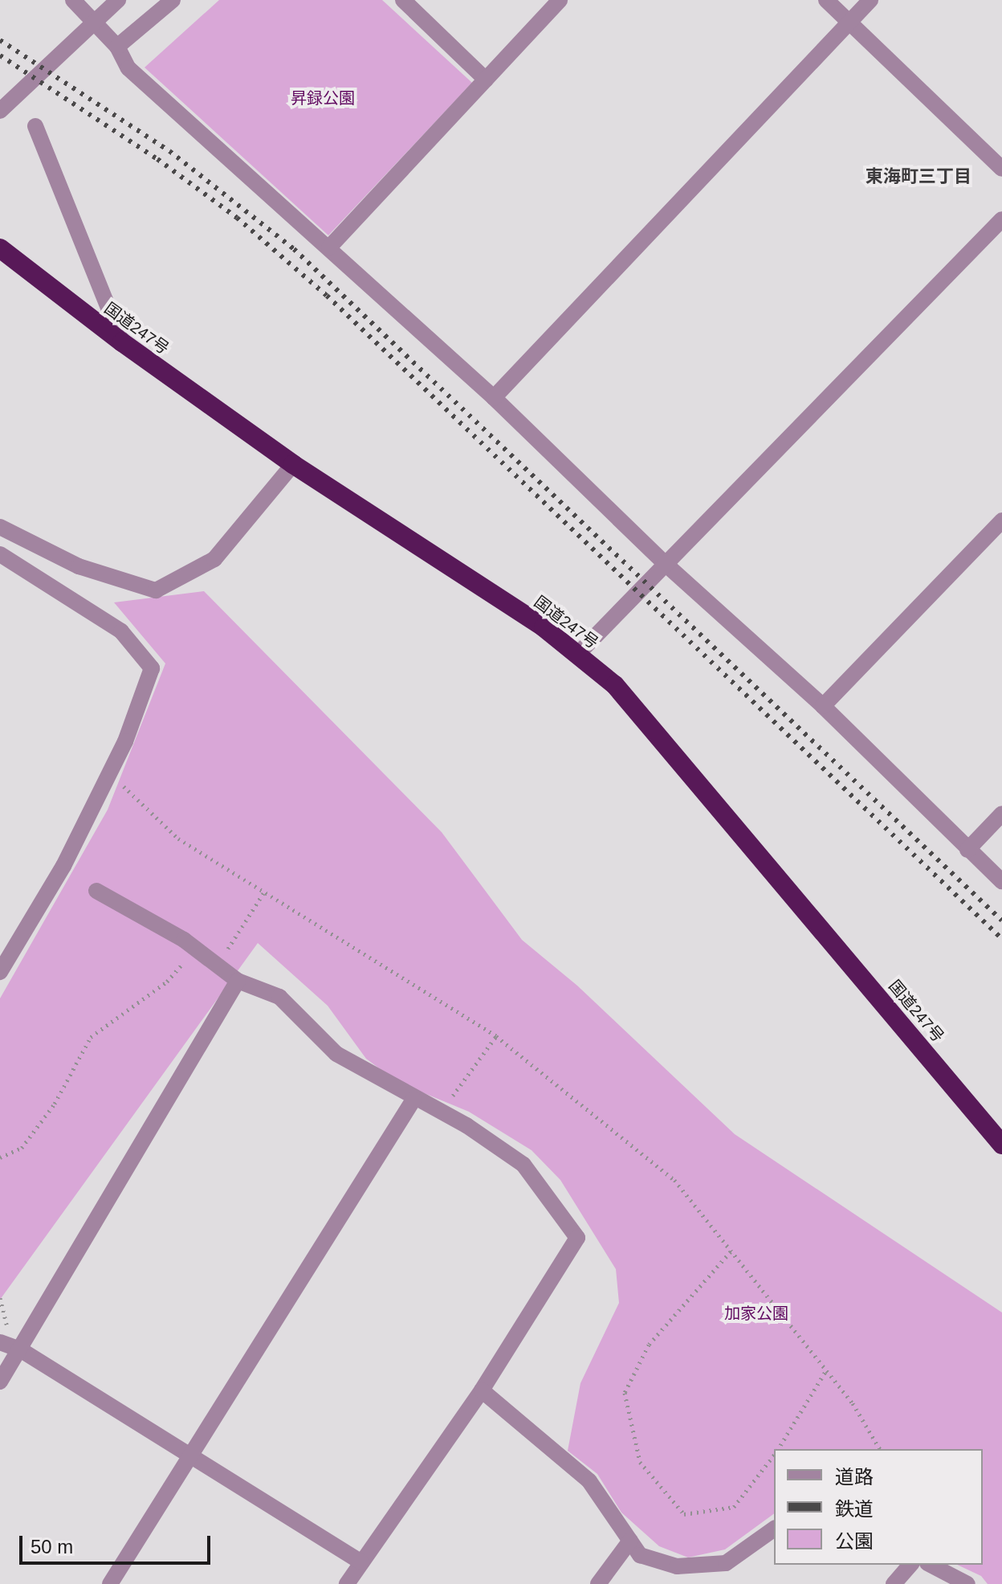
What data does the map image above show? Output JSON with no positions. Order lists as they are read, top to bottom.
{
  "streets": {
    "highway": ["国道247号"]
  },
  "districts": ["東海町三丁目"],
  "parks": ["昇録公園", "加家公園"],
  "legend": ["道路", "鉄道", "公園"],
  "scale_bar": "50 m"
}
